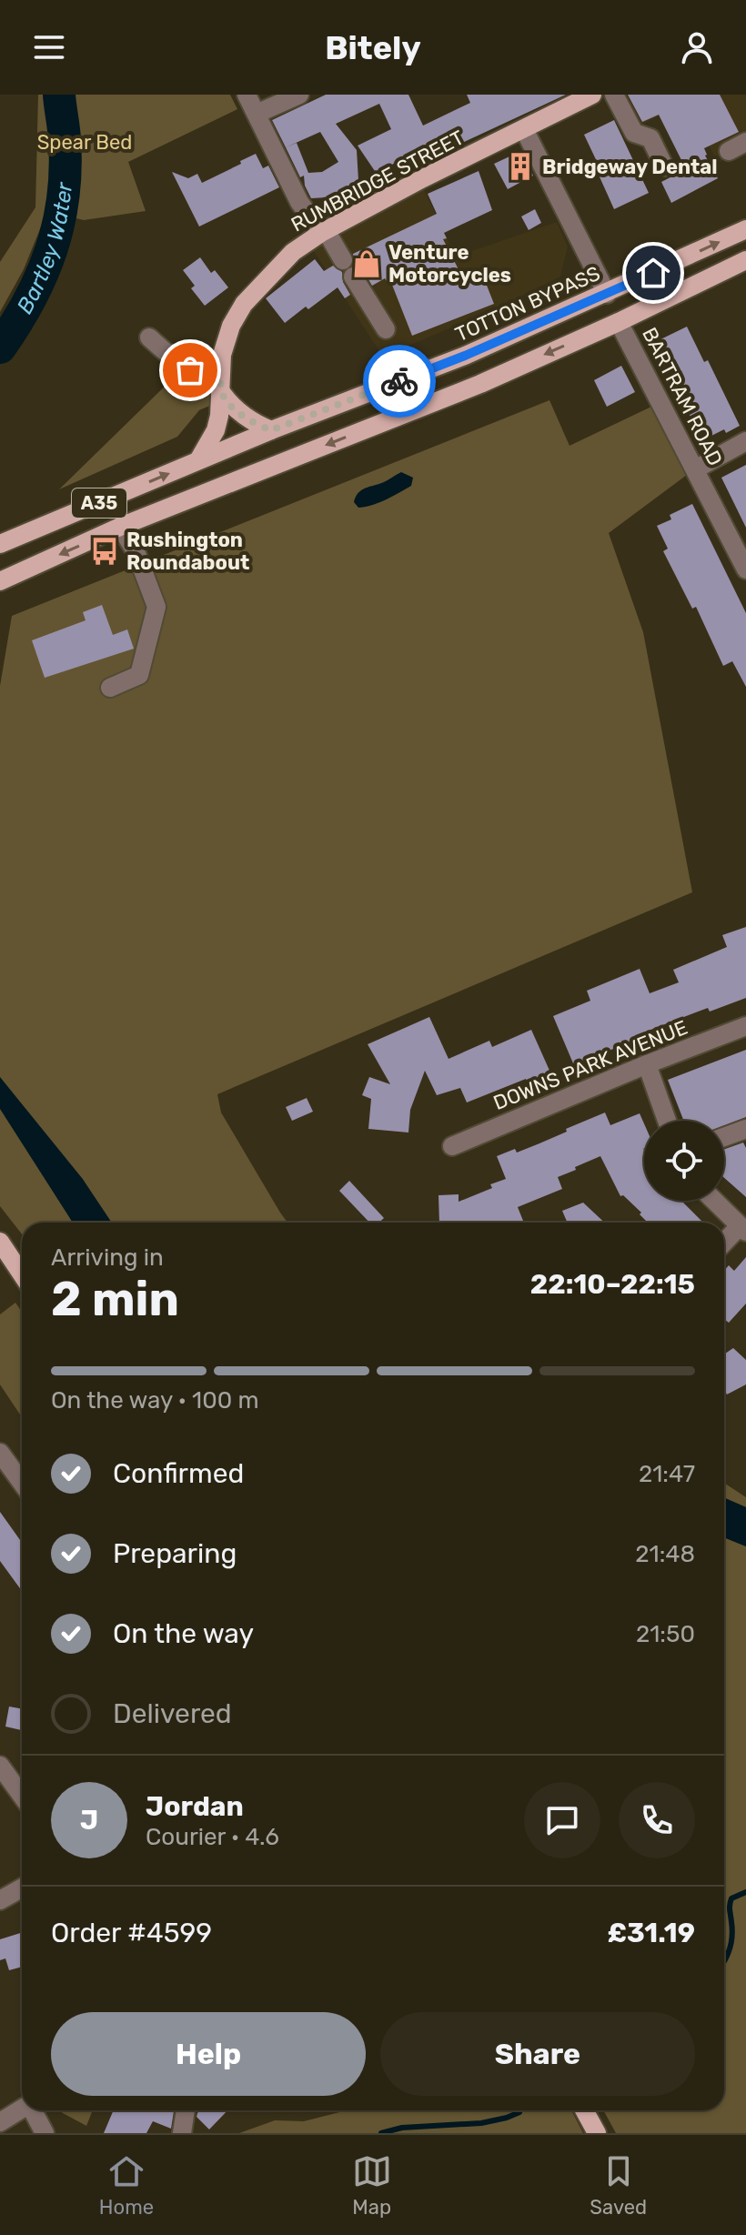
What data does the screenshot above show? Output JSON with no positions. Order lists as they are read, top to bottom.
{
  "streets": {
    "main road": ["RUMBRIDGE STREET", "TOTTON BYPASS", "A35"],
    "street": ["BARTRAM ROAD", "DOWNS PARK AVENUE"]
  },
  "crossings": [
    ["RUMBRIDGE STREET", "TOTTON BYPASS"],
    ["BARTRAM ROAD", "A35"]
  ],
  "water": ["Bartley Water"],
  "parks": ["Spear Bed"],
  "places": {
    "building": ["Bridgeway Dental"],
    "shop": ["Venture Motorcycles"],
    "bus stop": ["Rushington Roundabout"]
  },
  "page": {
    "header": "Bitely",
    "heading": ["2 min", "Arriving in", "22:10–22:15"],
    "panel": [
      "Jordan",
      "Courier · 4.6",
      "Order #4599",
      "£31.19"
    ],
    "bar": "On the way · 100 m",
    "list": [
      ["Confirmed", "21:47"],
      ["Preparing", "21:48"],
      ["On the way", "21:50"],
      "Delivered"
    ],
    "round": "J",
    "buttons": ["Help", "Share"],
    "tabs": ["Home", "Map", "Saved"]
  }
}
